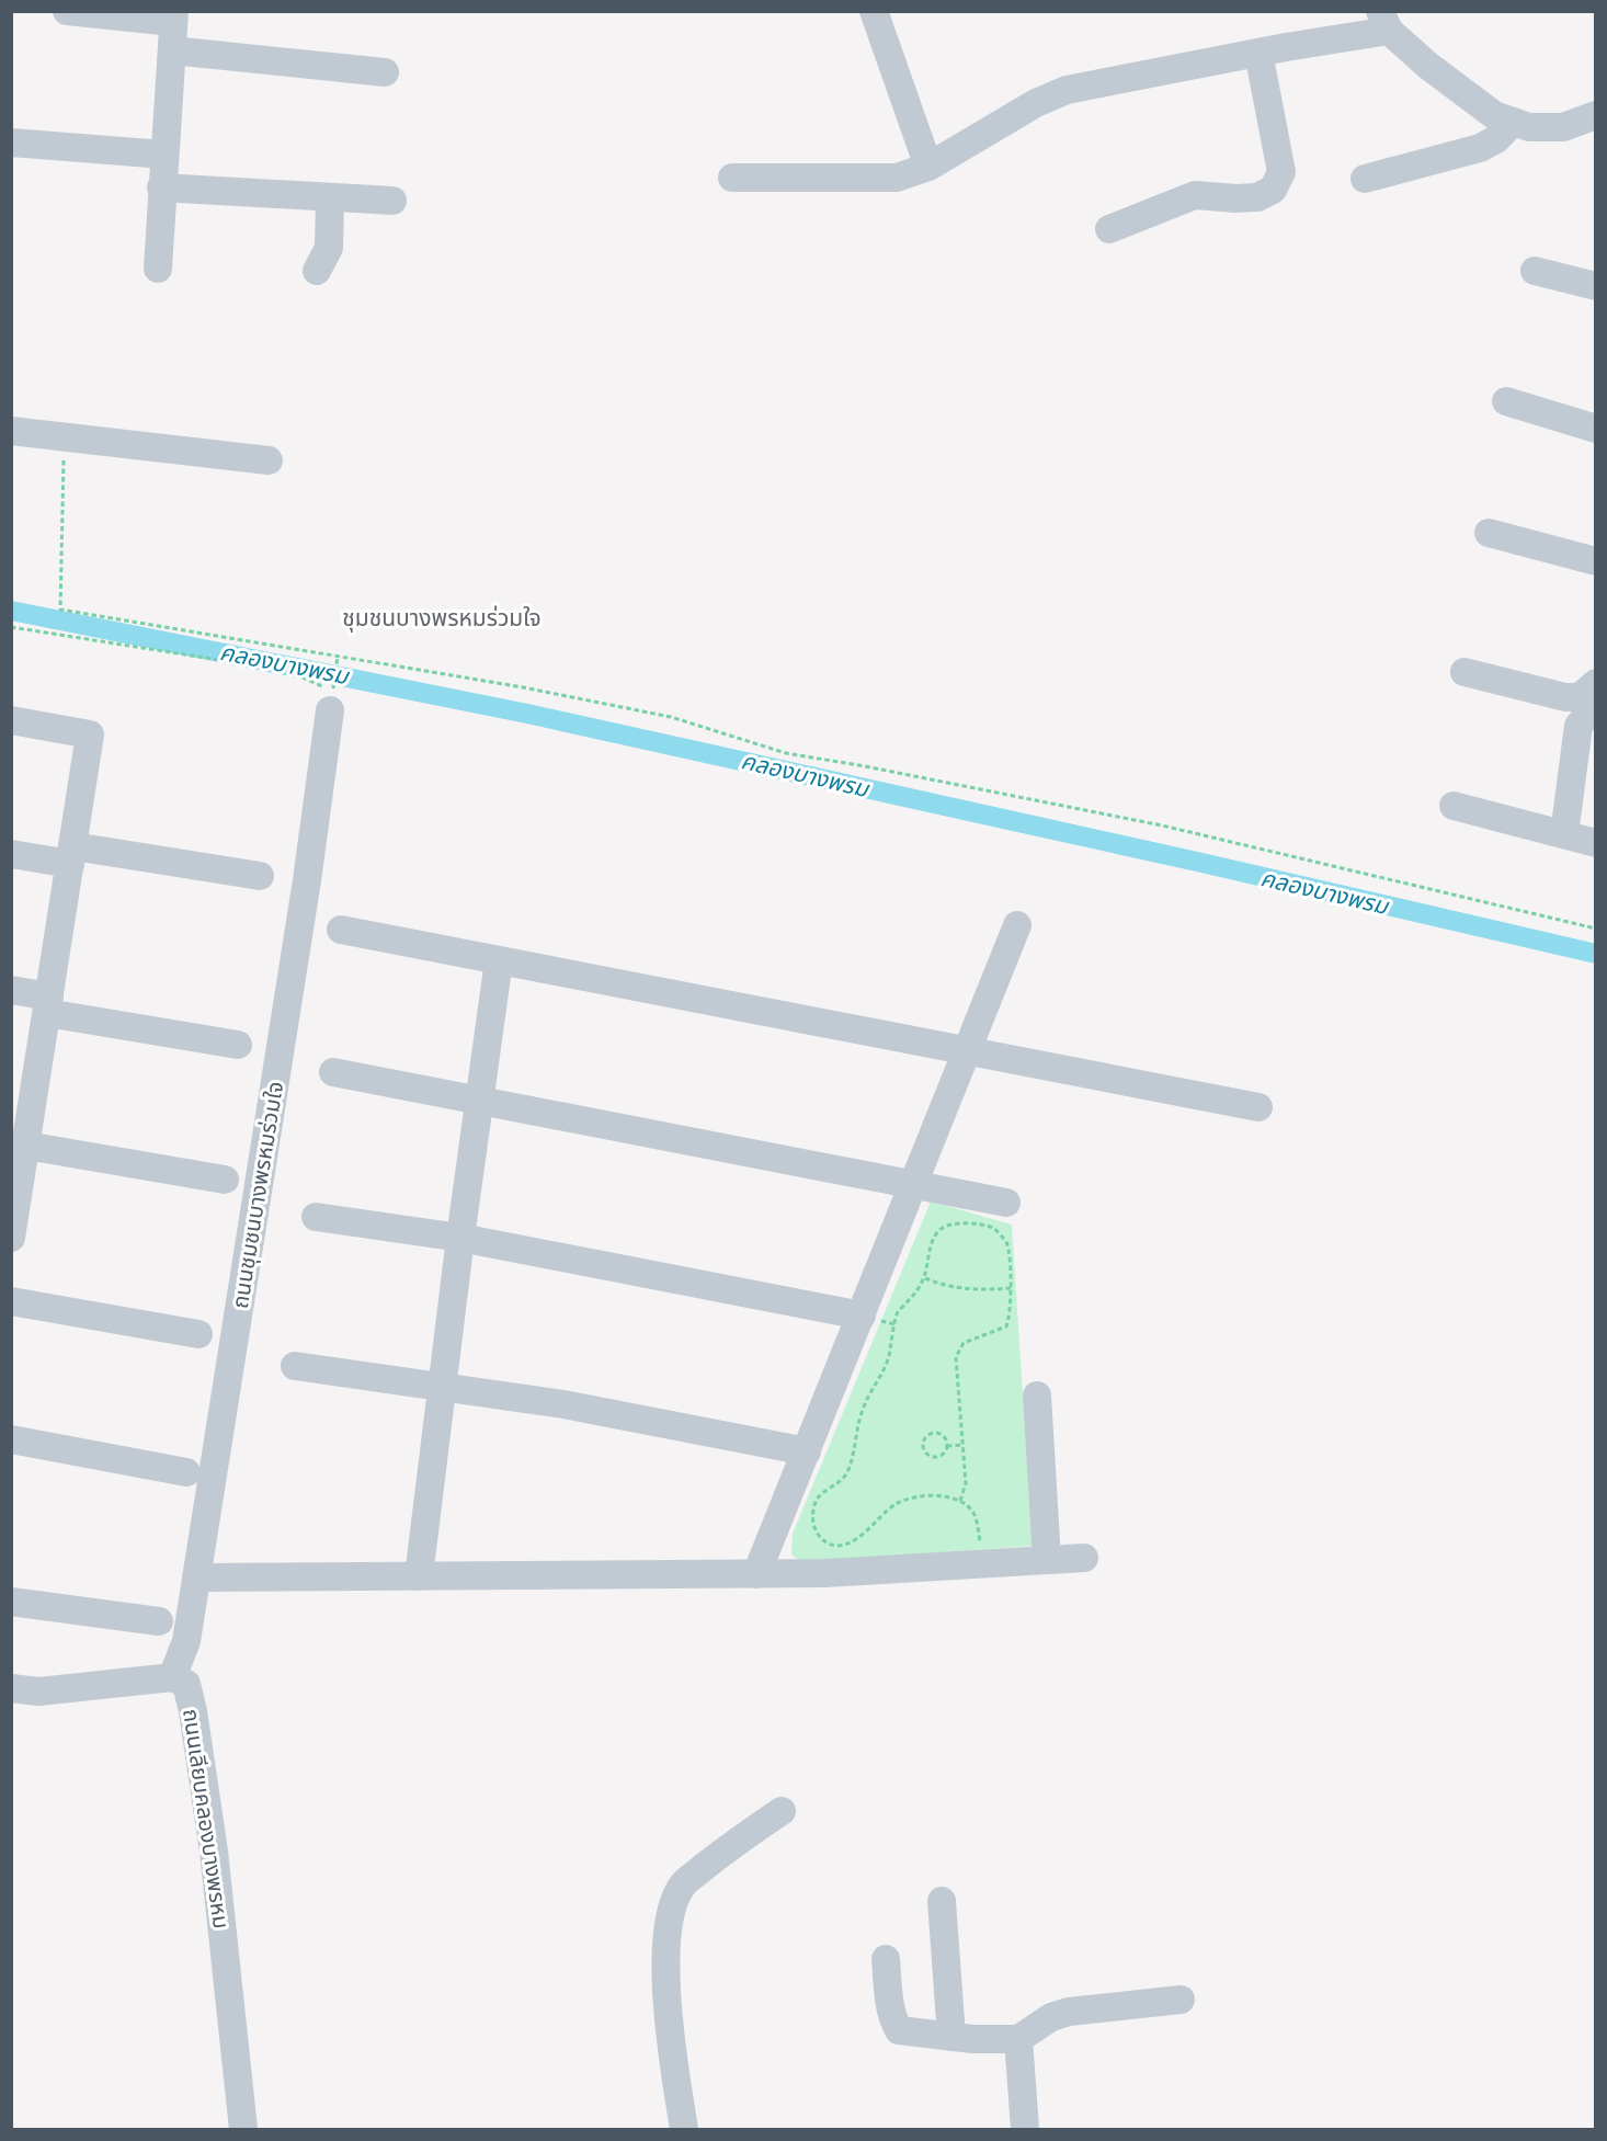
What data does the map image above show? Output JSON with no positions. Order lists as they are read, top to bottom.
{
  "streets": {
    "street": ["ถนนชุมชนบางพรหมร่วมใจ", "ถนนเลียบคลองบางพรหม"]
  },
  "crossings": [
    ["ถนนชุมชนบางพรหมร่วมใจ", "ถนนเลียบคลองบางพรหม"]
  ],
  "districts": ["ชุมชนบางพรหมร่วมใจ"],
  "water": ["คลองบางพรม"]
}
